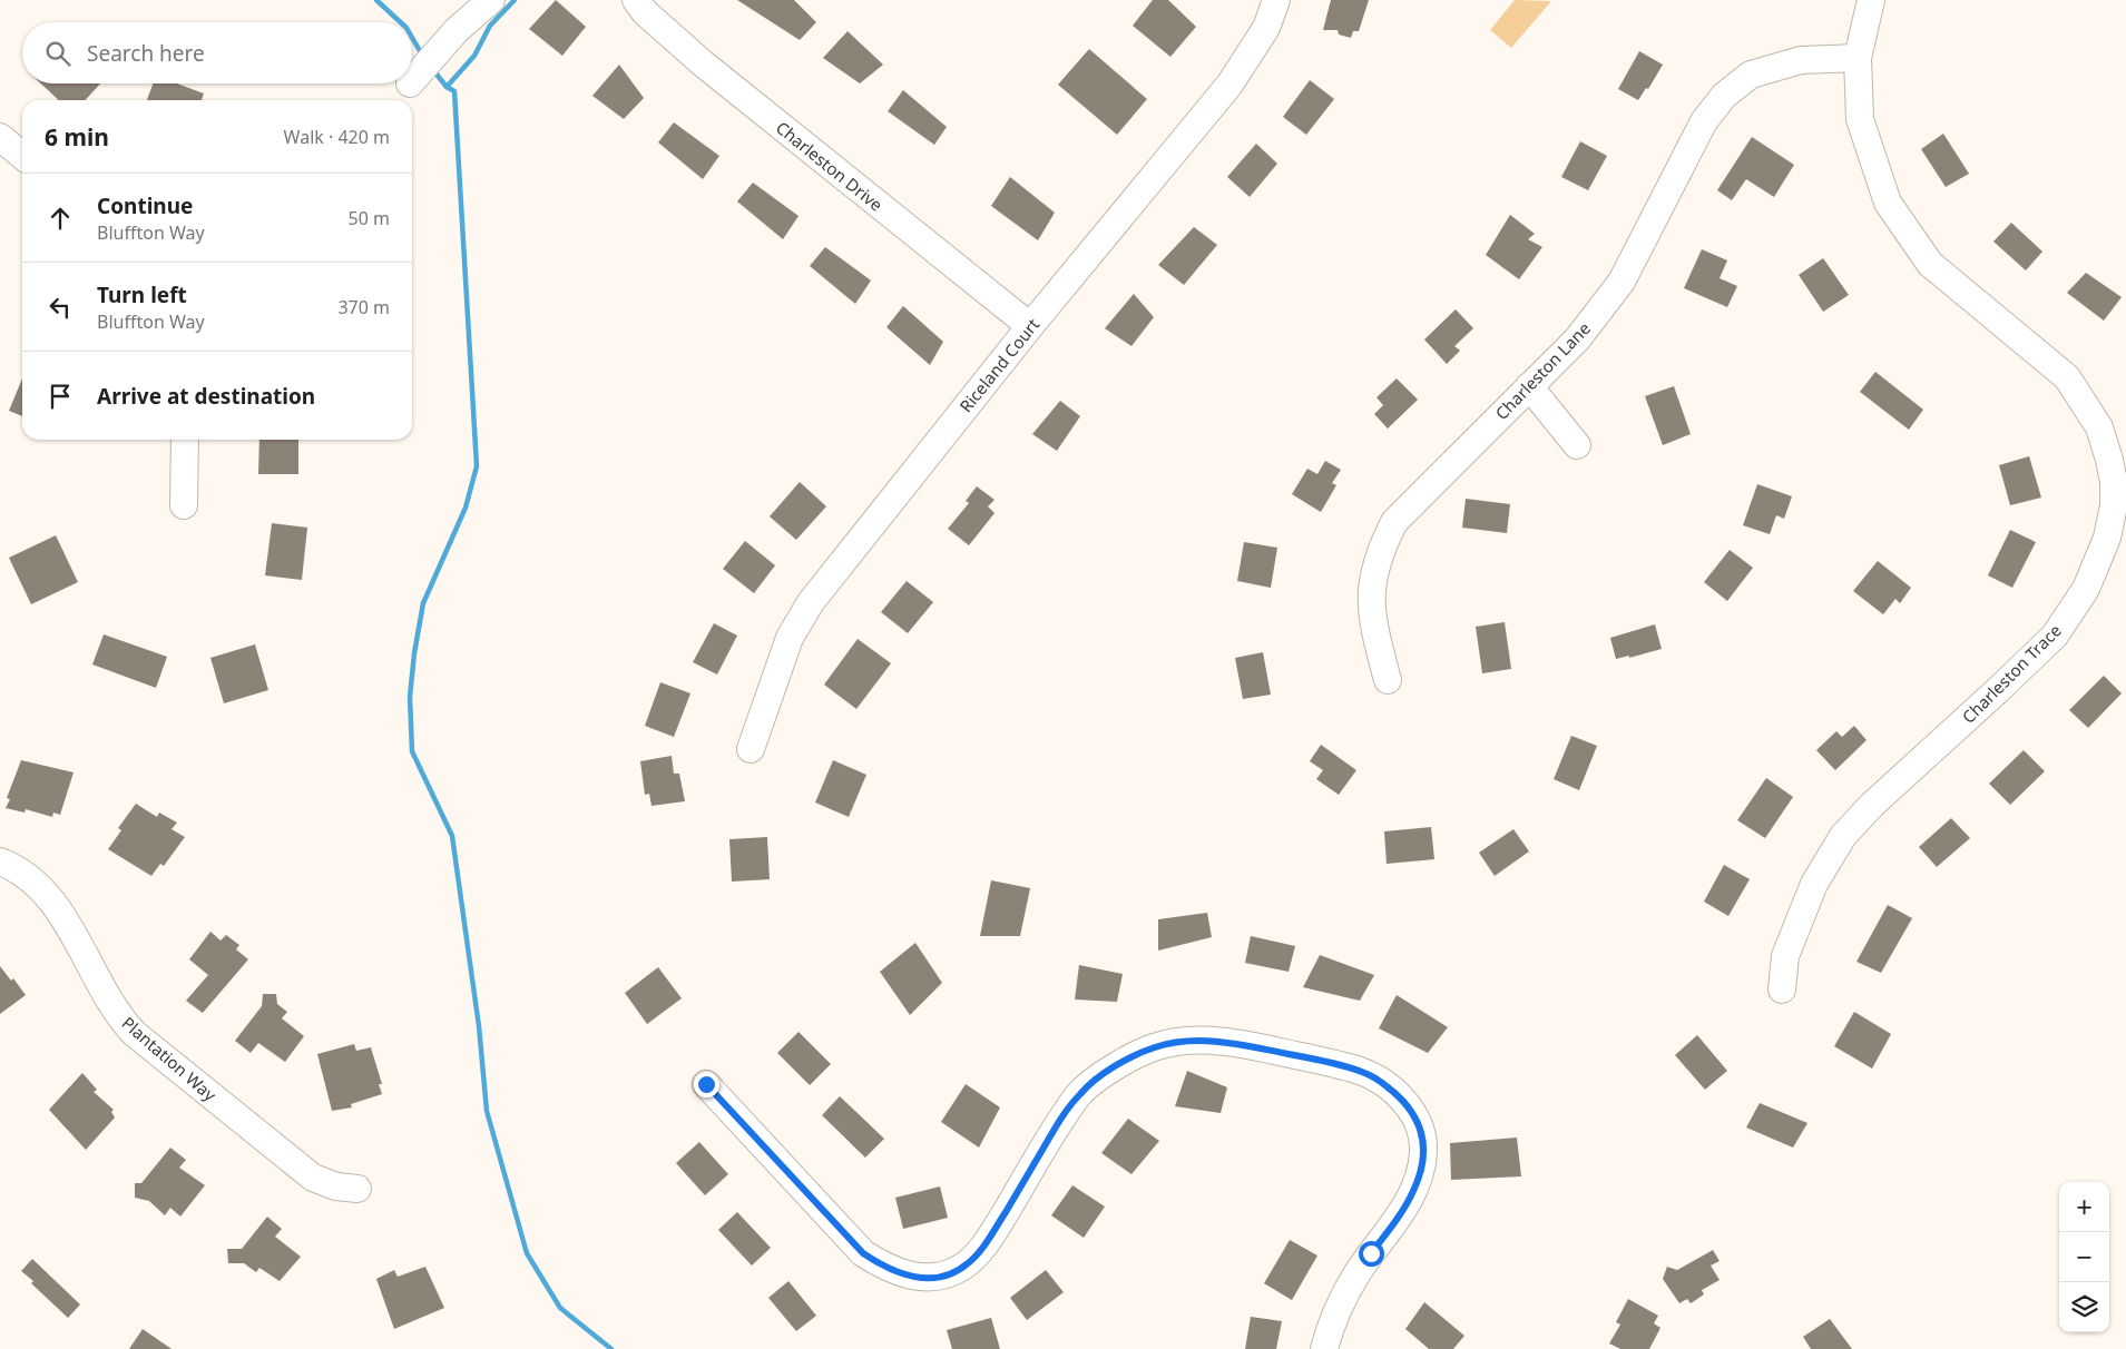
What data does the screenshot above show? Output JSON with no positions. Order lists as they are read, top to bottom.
{
  "streets": {
    "street": [
      "Charleston Drive",
      "Riceland Court",
      "Charleston Lane",
      "Charleston Trace",
      "Plantation Way"
    ]
  },
  "crossings": [
    ["Charleston Drive", "Riceland Court"],
    ["Charleston Lane", "Charleston Trace"]
  ],
  "page": {
    "search": "Search here",
    "heading": ["6 min", "Walk · 420 m"],
    "list": [
      ["Continue", "Bluffton Way", "50 m"],
      ["Turn left", "Bluffton Way", "370 m"],
      "Arrive at destination"
    ],
    "map_buttons": ["+", "−"]
  }
}
